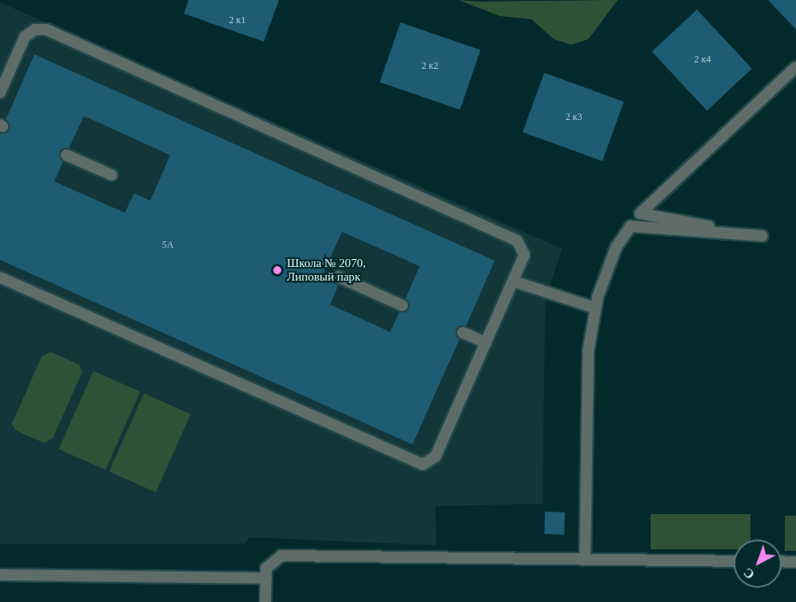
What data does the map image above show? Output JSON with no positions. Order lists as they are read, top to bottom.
{
  "places": ["Школа № 2070, Липовый парк"],
  "house_numbers": [
    "2 к1",
    "2 к4",
    "2 к2",
    "2 к3",
    "5А"
  ],
  "north": "bottom left"
}
